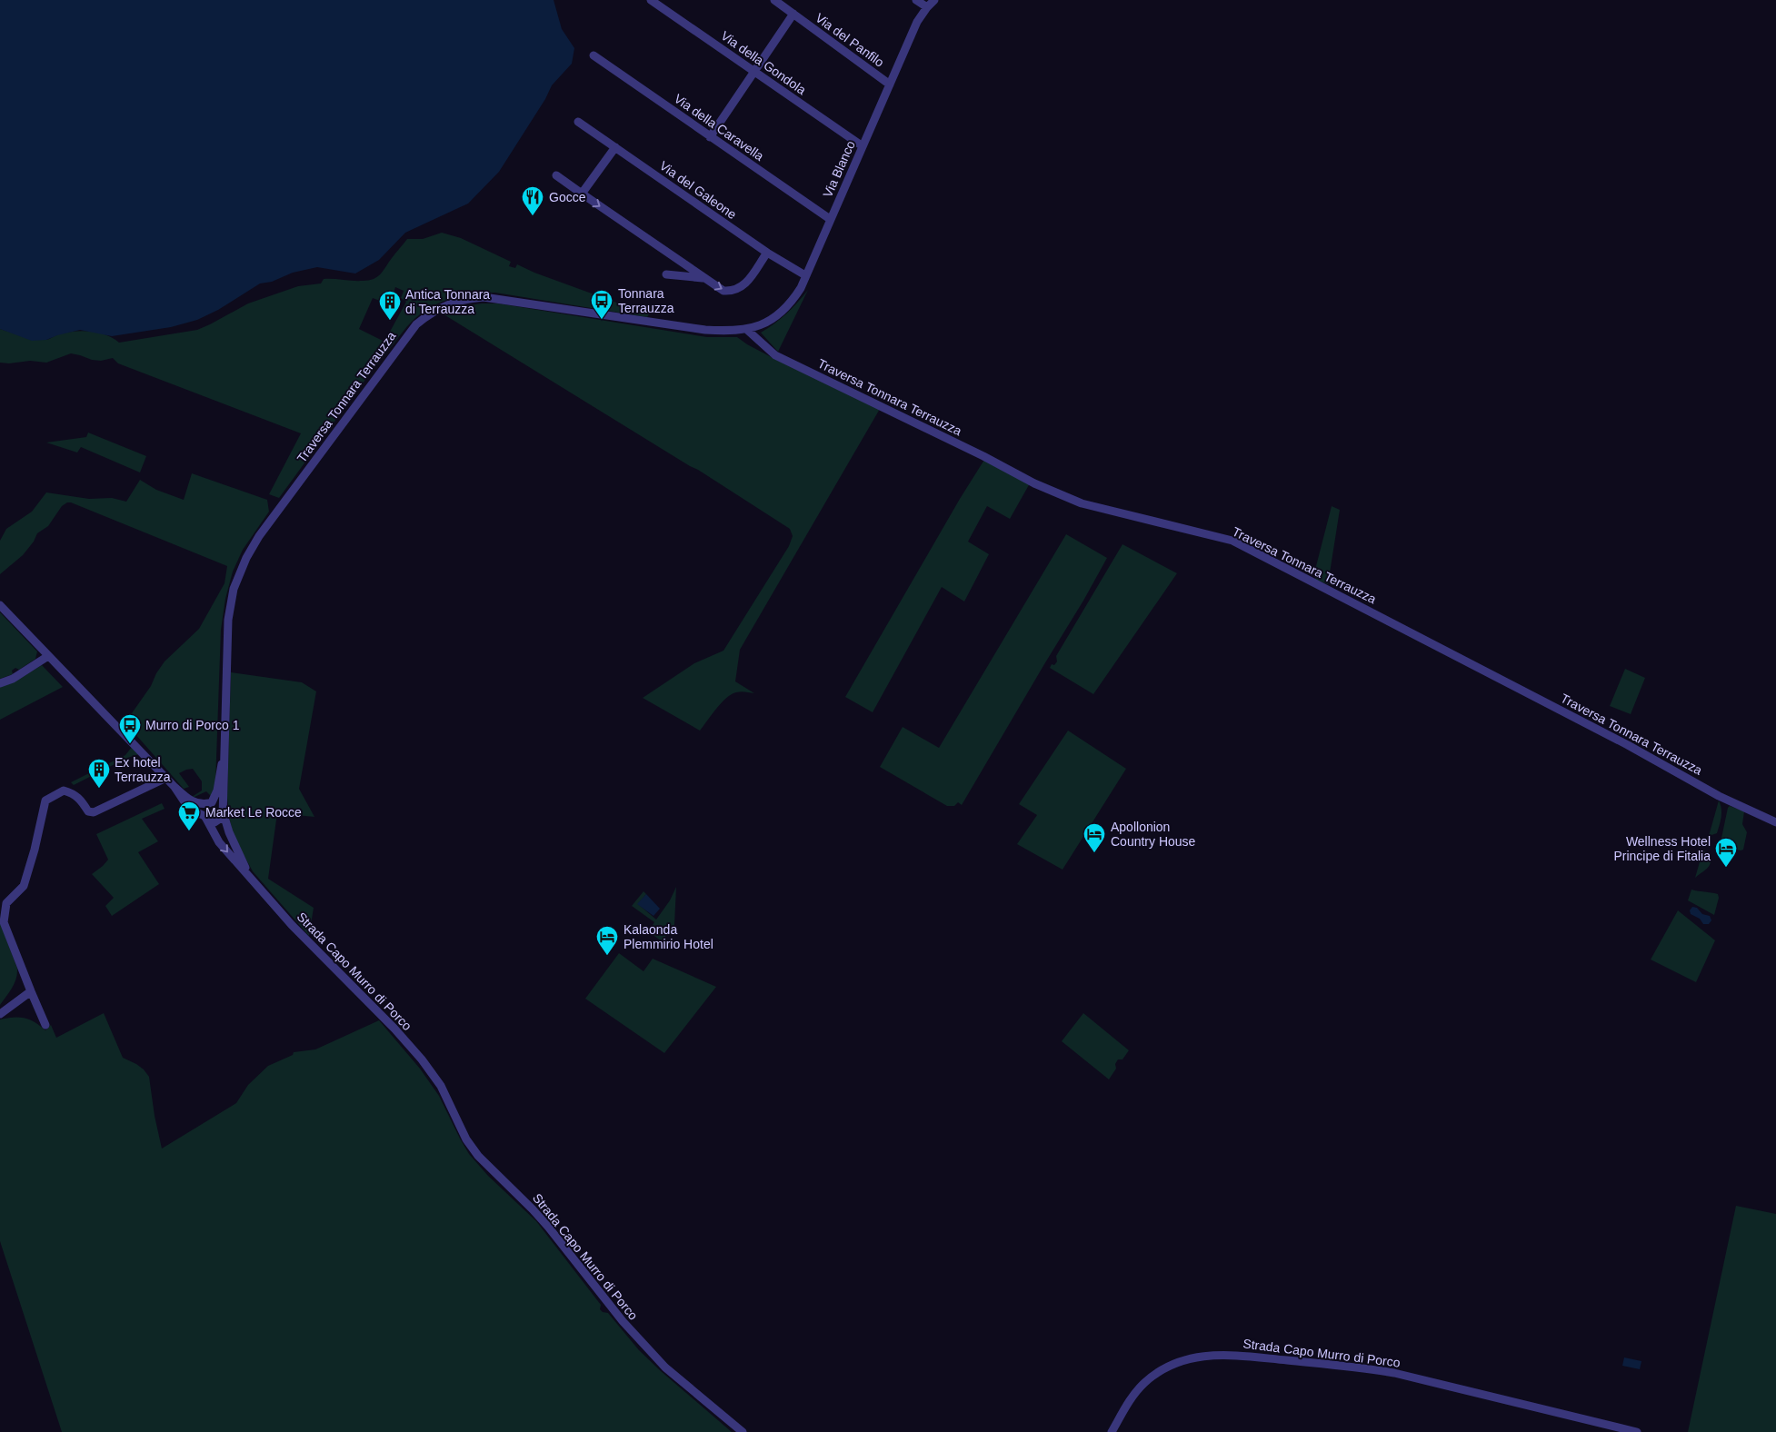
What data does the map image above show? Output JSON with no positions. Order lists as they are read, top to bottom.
{
  "streets": {
    "street": [
      "Via del Panfilo",
      "Via della Gondola",
      "Via della Caravella",
      "Via Blanco",
      "Via del Galeone",
      "Traversa Tonnara Terrauzza",
      "Strada Capo Murro di Porco"
    ]
  },
  "crossings": [
    ["Via del Panfilo", "Via Blanco"],
    ["Via della Gondola", "Via Blanco"],
    ["Via della Caravella", "Via Blanco"],
    ["Via Blanco", "Via del Galeone"],
    ["Via Blanco", "Traversa Tonnara Terrauzza"]
  ],
  "places": {
    "restaurant": ["Gocce"],
    "bus stop": ["Tonnara Terrauzza", "Murro di Porco 1"],
    "building": ["Antica Tonnara di Terrauzza", "Ex hotel Terrauzza"],
    "supermarket": ["Market Le Rocce"],
    "hotel": ["Apollonion Country House", "Wellness Hotel Principe di Fitalia", "Kalaonda Plemmirio Hotel"]
  }
}
